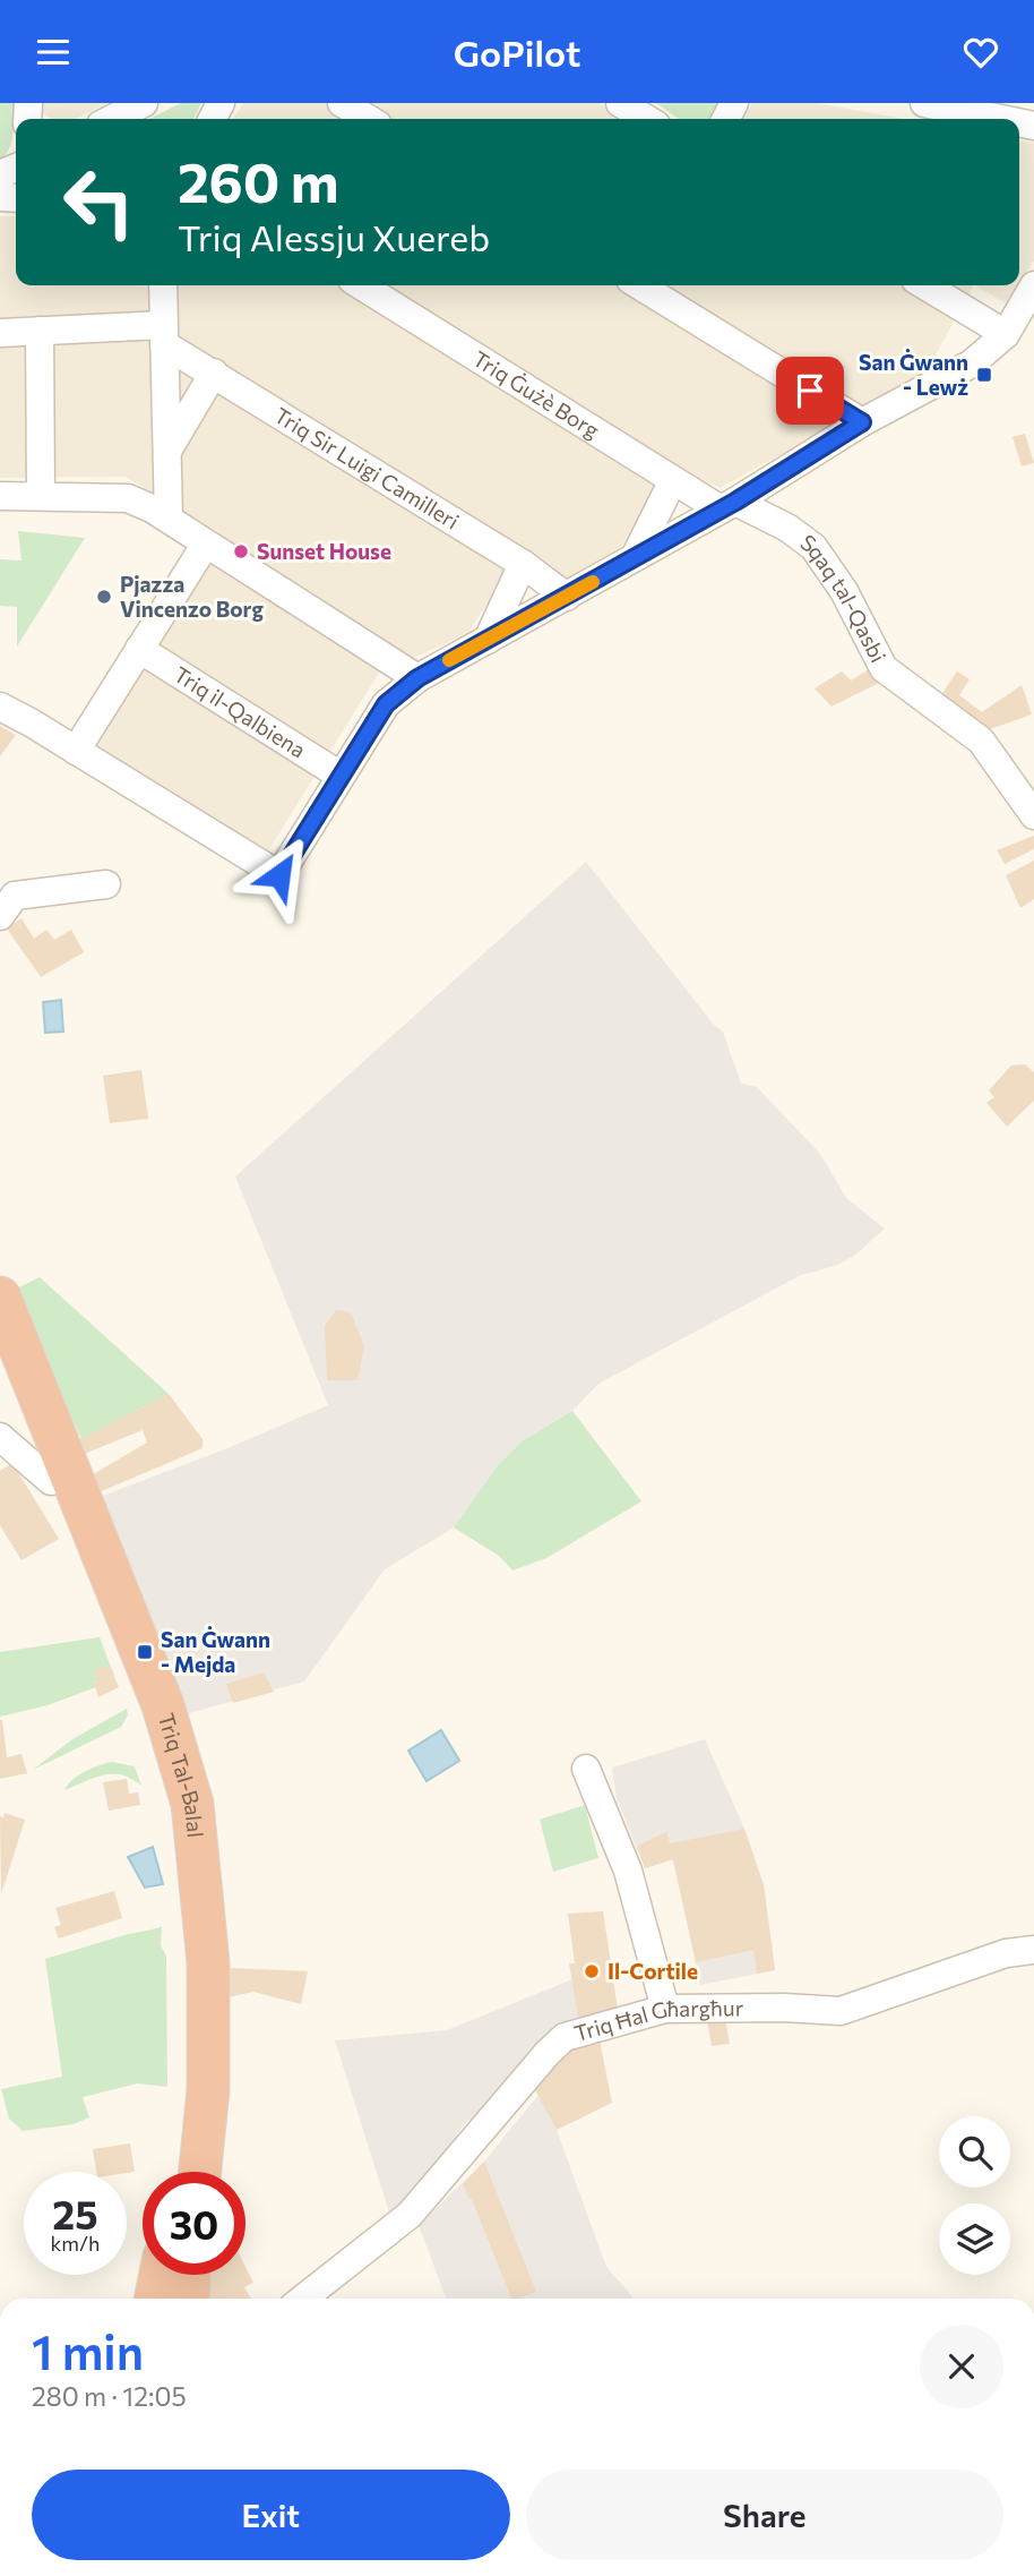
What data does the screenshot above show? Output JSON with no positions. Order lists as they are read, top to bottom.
{
  "streets": {
    "highway": ["Triq Tal-Balal"],
    "street": [
      "Triq Ġużè Borg",
      "Triq Sir Luigi Camilleri",
      "Sqaq tal-Qasbi",
      "Triq il-Qalbiena",
      "Triq Ħal Għargħur"
    ]
  },
  "crossings": [
    ["Triq Ġużè Borg", "Sqaq tal-Qasbi"]
  ],
  "places": {
    "transit": ["San Ġwann - Lewż", "San Ġwann - Mejda"],
    "other": ["Sunset House", "Pjazza Vincenzo Borg", "Il-Cortile"]
  },
  "page": {
    "header": "GoPilot",
    "turn": ["260 m", "Triq Alessju Xuereb"],
    "speed": "25 km/h",
    "limit": "30",
    "heading": ["1 min", "280 m · 12:05"],
    "buttons": ["Exit", "Share"]
  }
}
